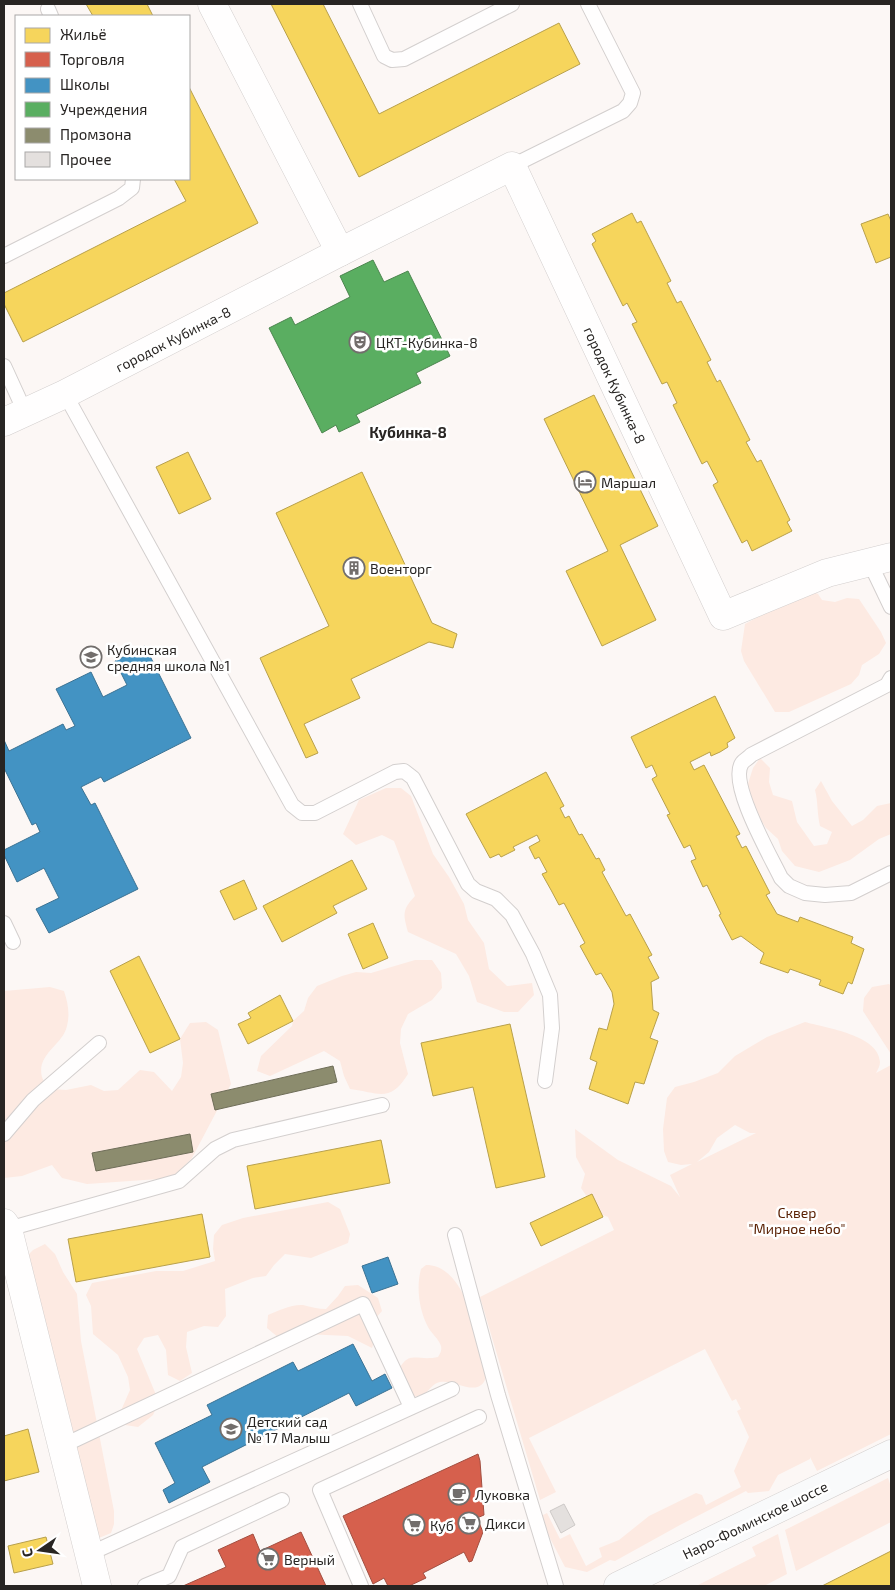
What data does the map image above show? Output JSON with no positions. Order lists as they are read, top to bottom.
{
  "streets": {
    "street": ["городок Кубинка-8", "Наро-Фоминское шоссе"]
  },
  "districts": ["Кубинка-8"],
  "parks": ["Сквер \"Мирное небо\""],
  "places": {
    "theatre": ["ЦКТ-Кубинка-8"],
    "hotel": ["Маршал"],
    "building": ["Военторг"],
    "school or university": ["Кубинская средняя школа №1", "Детский сад № 17 Малыш"],
    "cafe": ["Луковка"],
    "supermarket": ["Дикси", "Куб", "Верный"]
  },
  "legend": [
    "Жильё",
    "Торговля",
    "Школы",
    "Учреждения",
    "Промзона",
    "Прочее"
  ],
  "north": "left"
}
